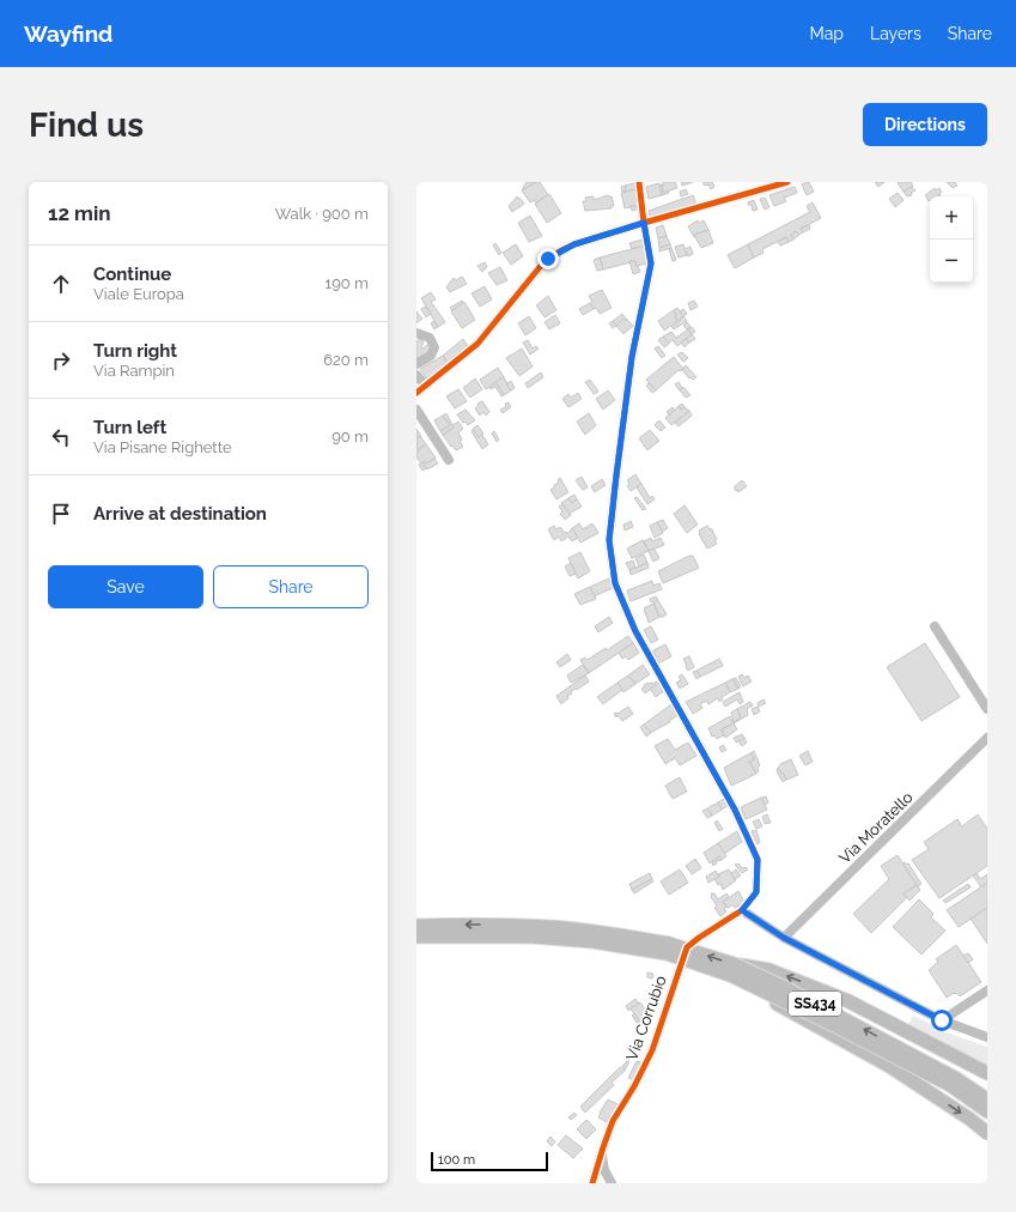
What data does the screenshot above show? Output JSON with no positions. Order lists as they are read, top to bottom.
{
  "streets": {
    "highway": ["SS434"],
    "street": ["Via Moratello", "Via Corrubio"]
  },
  "scale_bar": "100 m",
  "page": {
    "header": "Wayfind",
    "nav": ["Map", "Layers", "Share"],
    "buttons": [
      "Directions",
      ["Save", "Share"]
    ],
    "title": "Find us",
    "heading": ["12 min", "Walk · 900 m"],
    "map_buttons": ["+", "−"],
    "list": [
      ["Continue", "Viale Europa", "190 m"],
      ["Turn right", "Via Rampin", "620 m"],
      ["Turn left", "Via Pisane Righette", "90 m"],
      "Arrive at destination"
    ],
    "scale": "100 m"
  }
}
